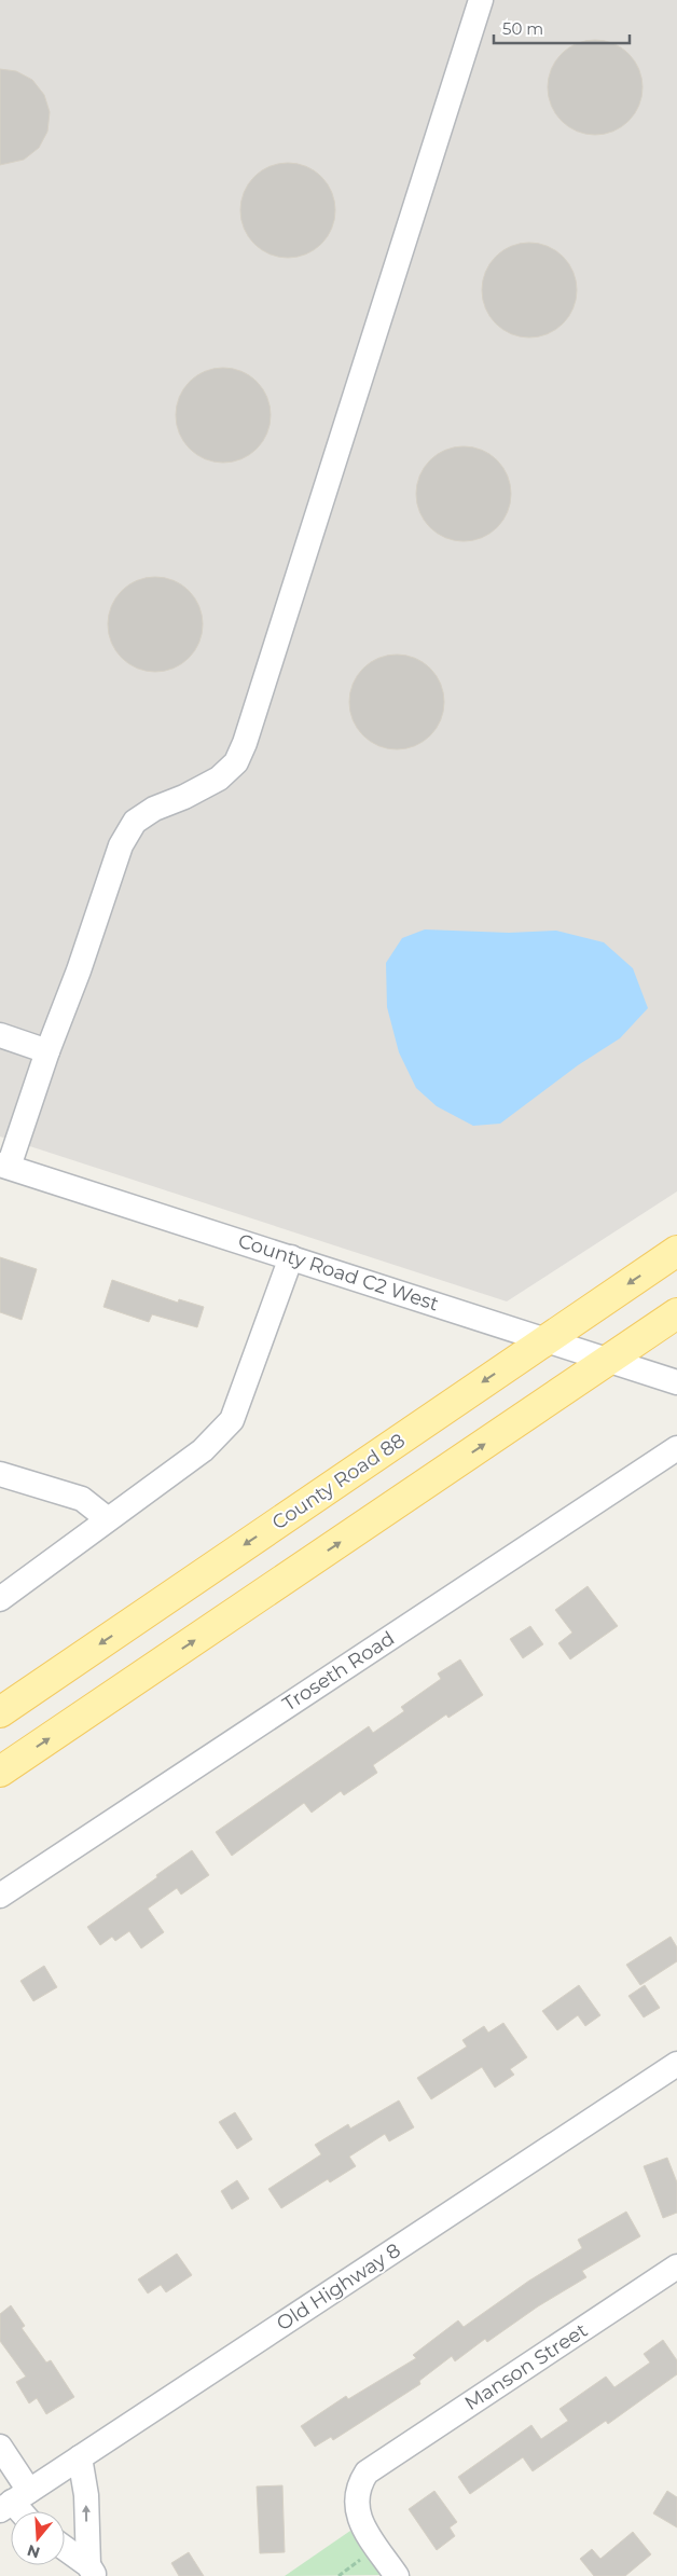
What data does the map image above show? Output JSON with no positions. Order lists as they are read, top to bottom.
{
  "streets": {
    "main road": ["County Road 88"],
    "street": [
      "County Road C2 West",
      "Troseth Road",
      "Old Highway 8",
      "Manson Street"
    ]
  },
  "crossings": [
    ["County Road C2 West", "County Road 88"]
  ],
  "scale_bar": "50 m",
  "north": "bottom"
}
